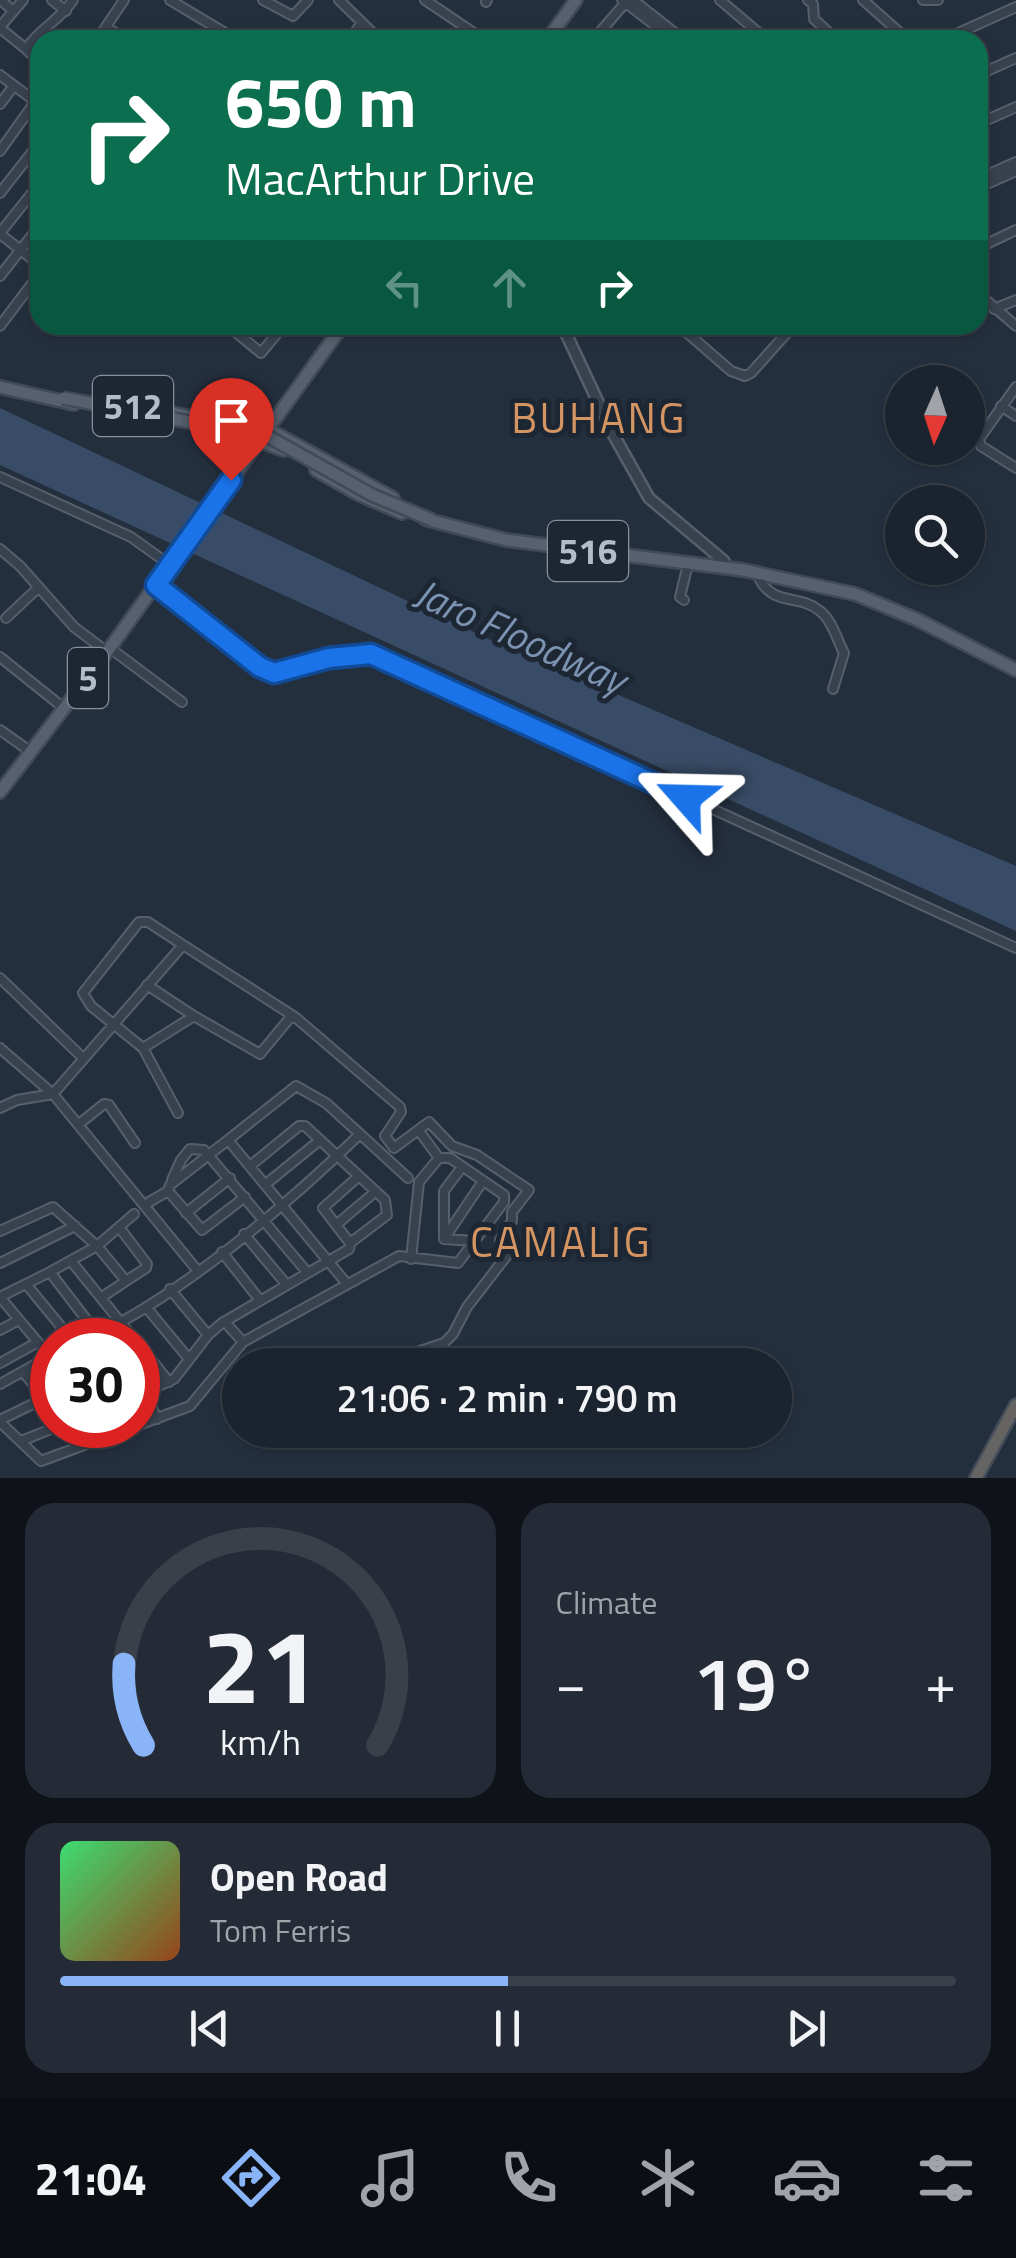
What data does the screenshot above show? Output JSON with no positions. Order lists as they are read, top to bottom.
{
  "streets": {
    "main road": ["512", "516", "5"]
  },
  "crossings": [
    ["512", "516"],
    ["512", "5"],
    ["516", "5"]
  ],
  "districts": ["BUHANG", "CAMALIG"],
  "water": ["Jaro Floodway"],
  "north": "bottom",
  "page": {
    "turn": ["650 m", "MacArthur Drive"],
    "limit": "30",
    "trip": "21:06 · 2 min · 790 m",
    "tile": "Climate",
    "heat": ["−", "19°", "+"],
    "song": ["Open Road", "Tom Ferris"],
    "tabs": "21:04",
    "gauge": ["21", "km/h"]
  }
}
